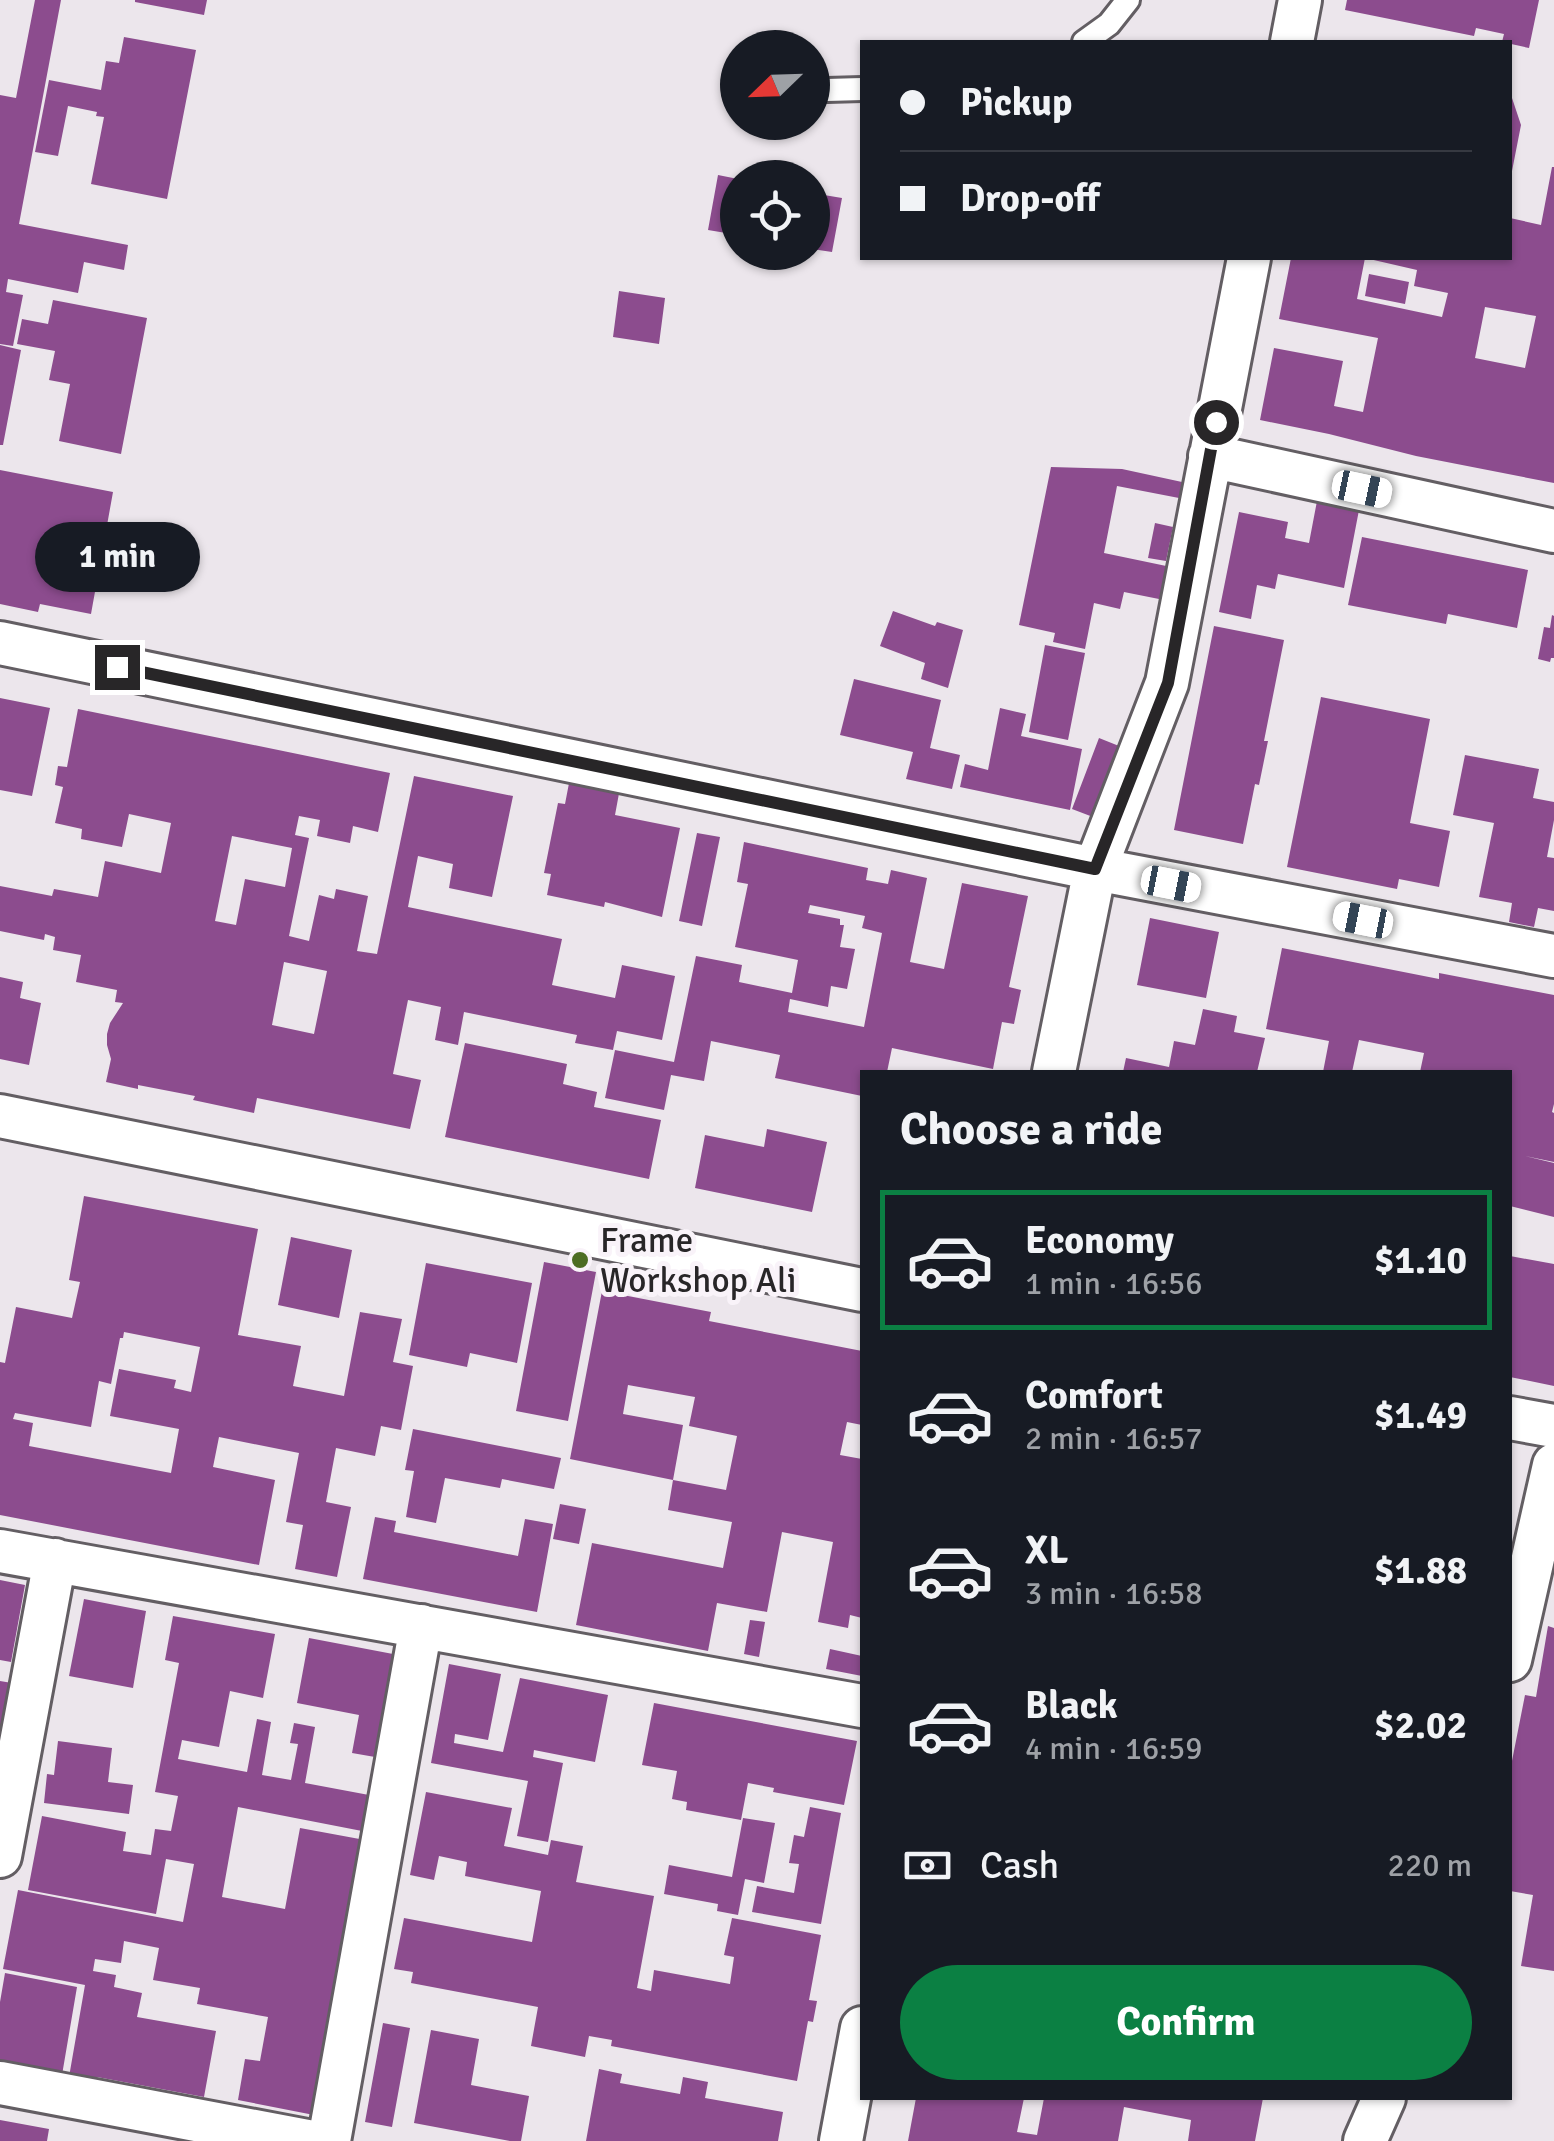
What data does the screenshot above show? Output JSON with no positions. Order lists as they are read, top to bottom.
{
  "places": ["Frame Workshop Ali"],
  "north": "bottom left",
  "page": {
    "banner": ["Pickup", "Drop-off"],
    "bubble": "1 min",
    "heading": "Choose a ride",
    "list": [
      {
        "name": "Economy",
        "note": "1 min · 16:56",
        "value": "$1.10"
      },
      {
        "name": "Comfort",
        "note": "2 min · 16:57",
        "value": "$1.49"
      },
      {
        "name": "XL",
        "note": "3 min · 16:58",
        "value": "$1.88"
      },
      {
        "name": "Black",
        "note": "4 min · 16:59",
        "value": "$2.02"
      }
    ],
    "pay": ["Cash", "220 m"],
    "buttons": "Confirm"
  }
}
